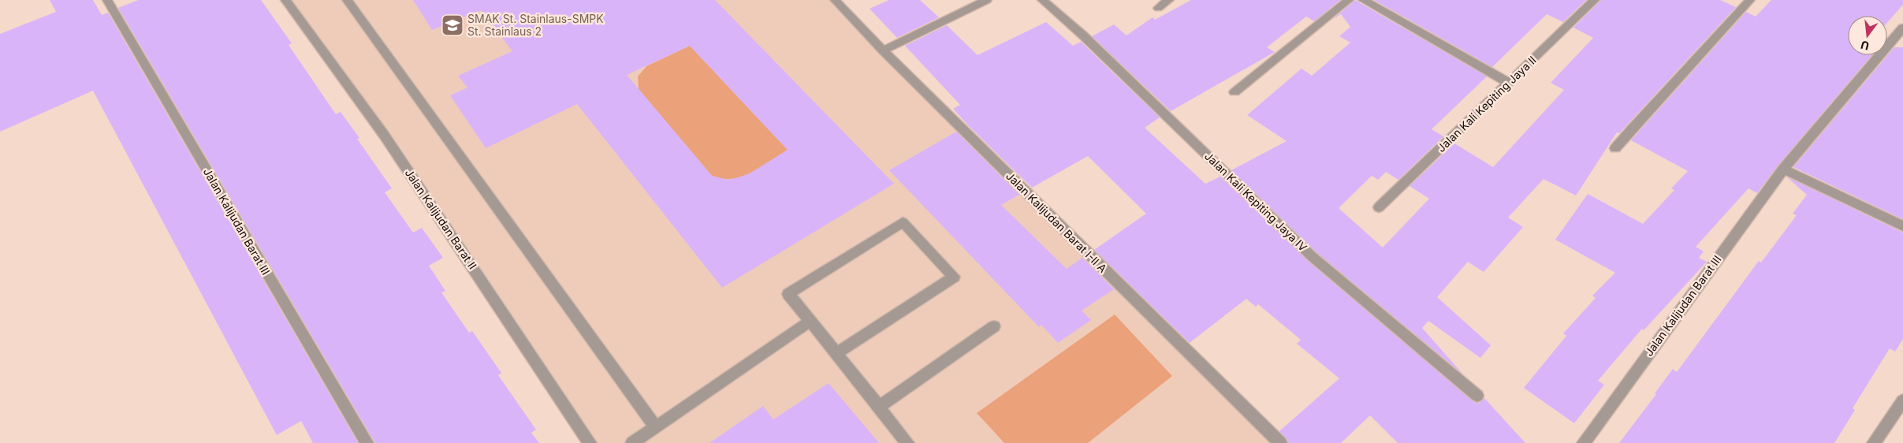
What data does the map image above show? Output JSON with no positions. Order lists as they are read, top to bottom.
{
  "streets": {
    "street": [
      "Jalan Kali Kepiting Jaya II",
      "Jalan Kali Kepiting Jaya IV",
      "Jalan Kalijudan Barat II",
      "Jalan Kalijudan Barat III",
      "Jalan Kalijudan Barat I-II A"
    ]
  },
  "places": {
    "school or university": ["SMAK St. Stainlaus-SMPK St. Stainlaus 2"]
  },
  "north": "bottom"
}
